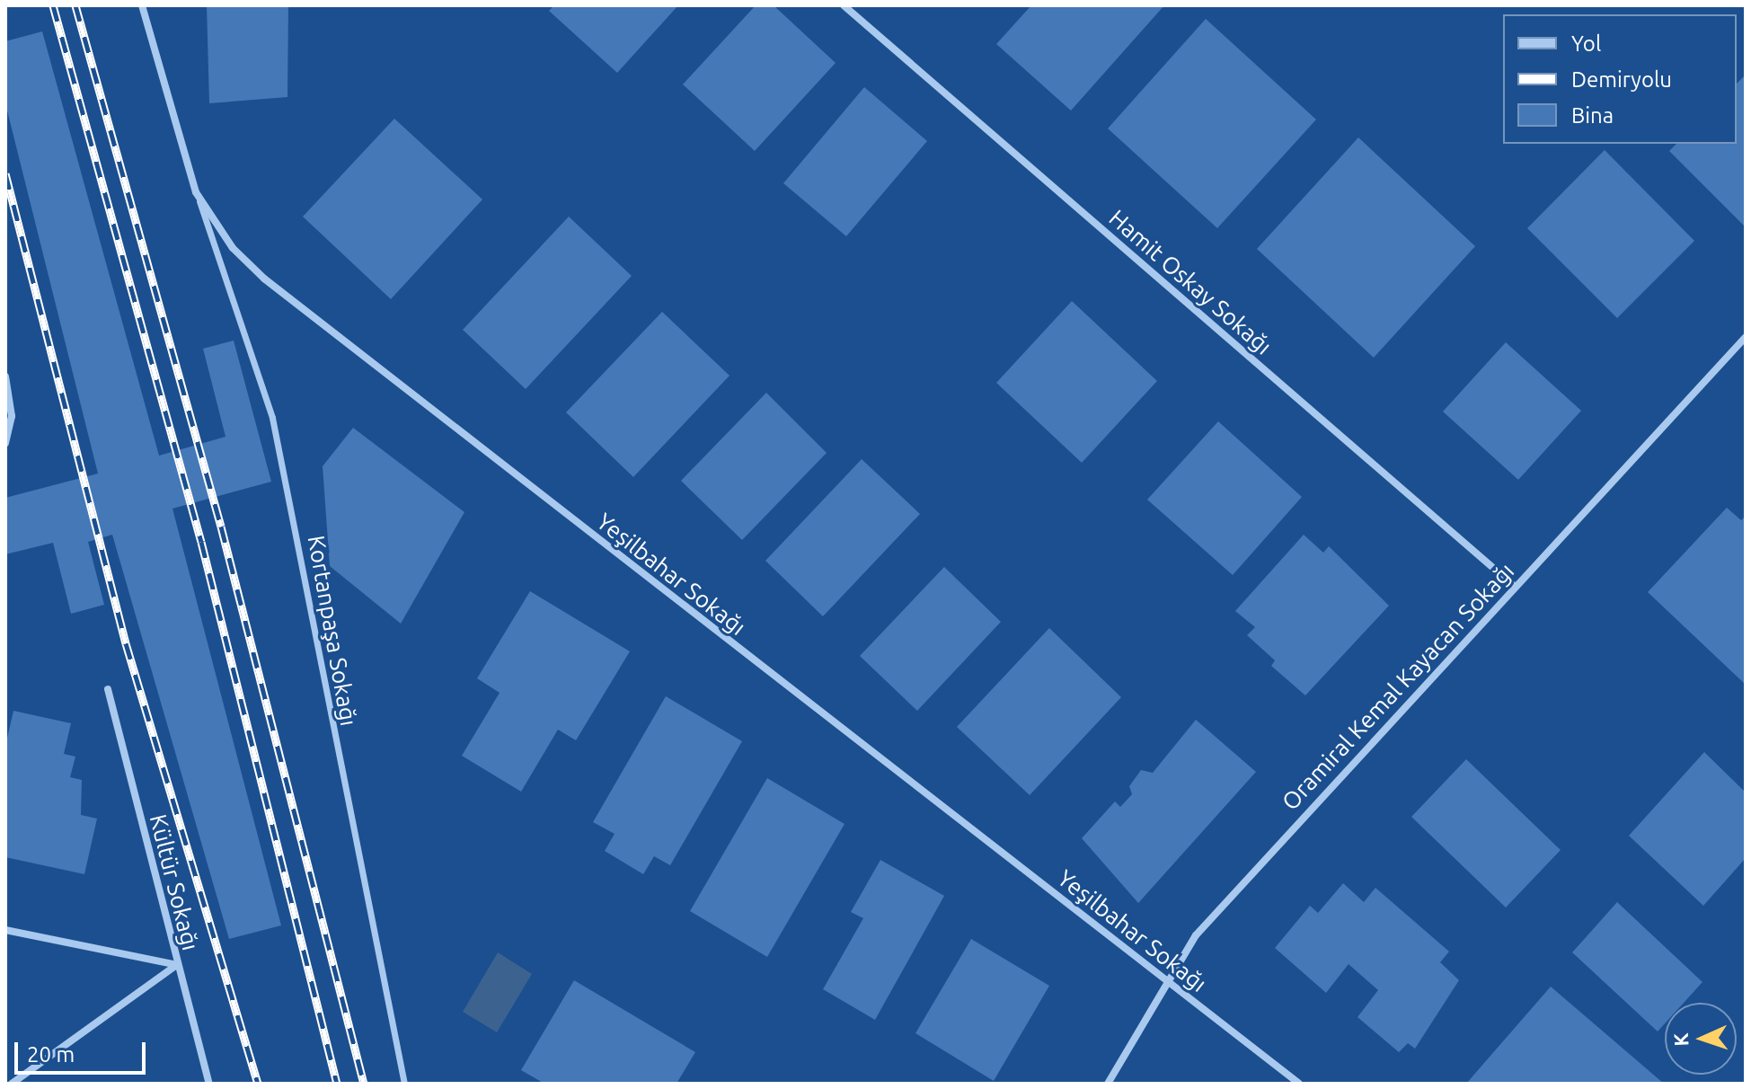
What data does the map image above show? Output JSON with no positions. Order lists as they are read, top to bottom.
{
  "streets": {
    "street": [
      "Hamit Oskay Sokağı",
      "Yeşilbahar Sokağı",
      "Kortanpaşa Sokağı",
      "Oramiral Kemal Kayacan Sokağı",
      "Kültür Sokağı"
    ]
  },
  "crossings": [
    ["Hamit Oskay Sokağı", "Oramiral Kemal Kayacan Sokağı"],
    ["Yeşilbahar Sokağı", "Kortanpaşa Sokağı"],
    ["Yeşilbahar Sokağı", "Oramiral Kemal Kayacan Sokağı"]
  ],
  "legend": ["Yol", "Demiryolu", "Bina"],
  "scale_bar": "20 m",
  "north": "left"
}
